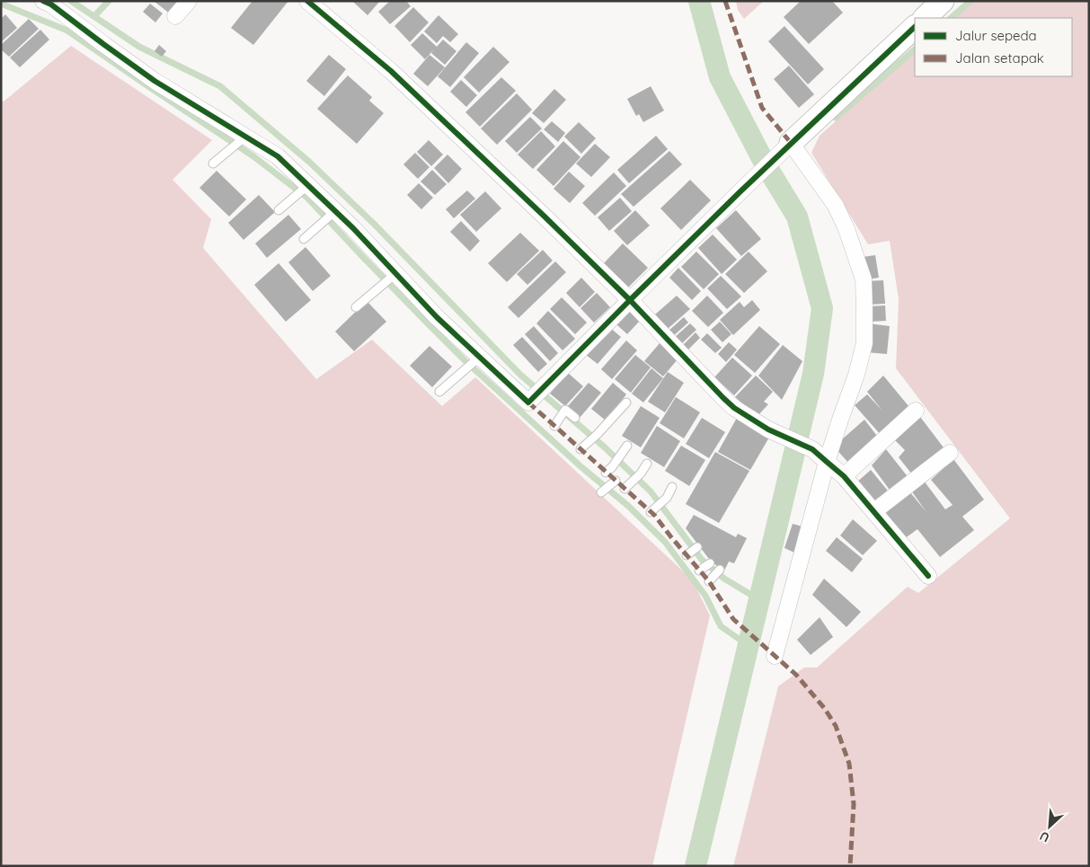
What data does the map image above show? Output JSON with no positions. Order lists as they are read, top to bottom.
{
  "legend": ["Jalur sepeda", "Jalan setapak"],
  "north": "bottom left"
}
